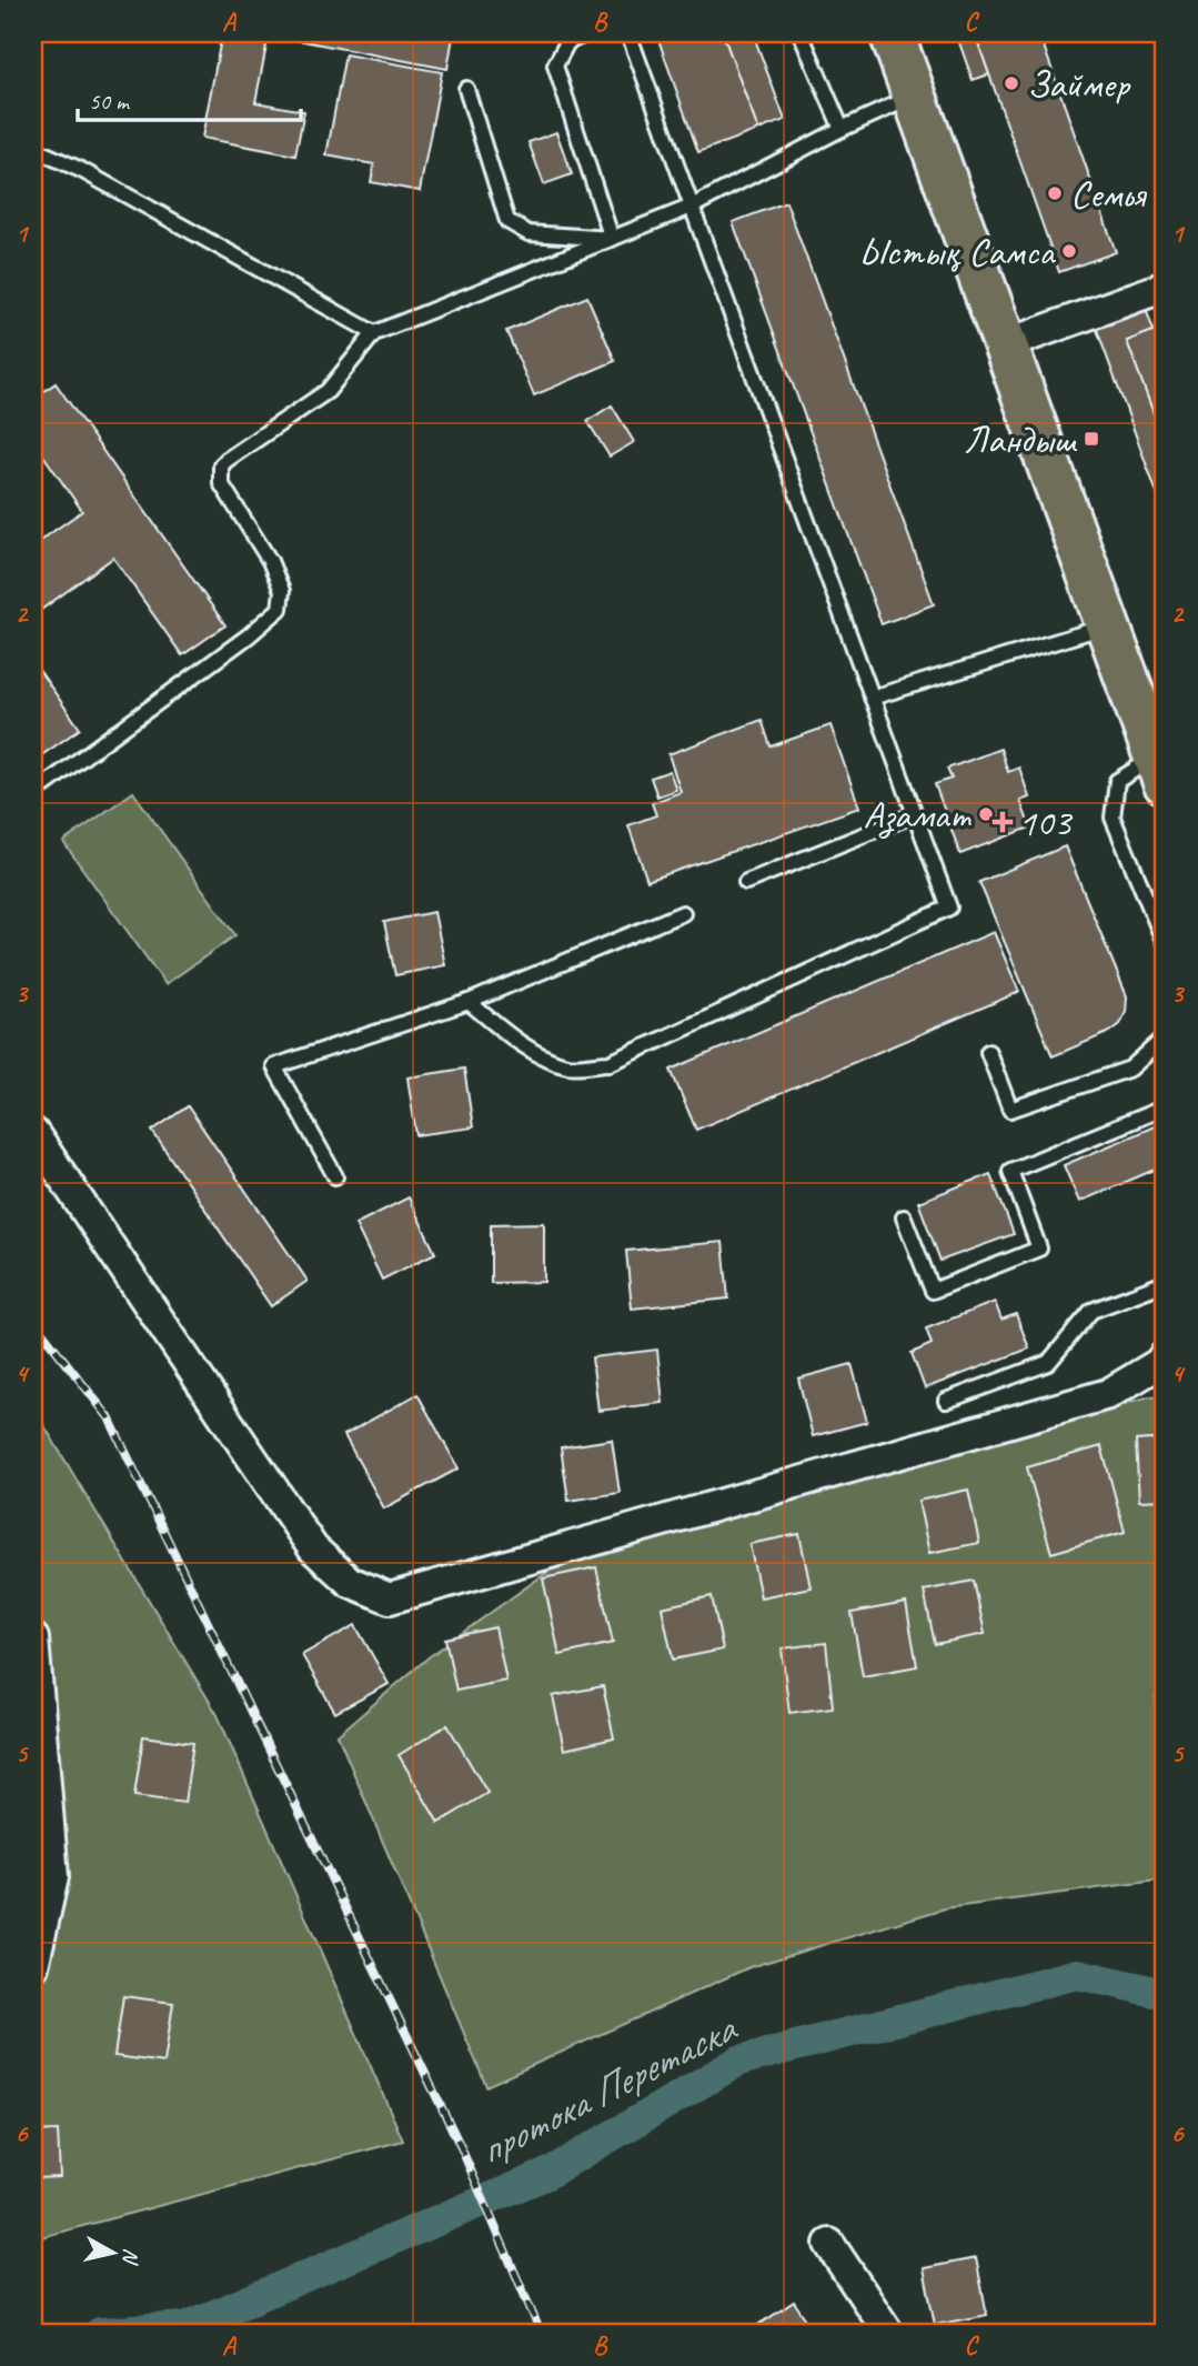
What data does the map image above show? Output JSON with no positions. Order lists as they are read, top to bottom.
{
  "water": ["протока Перетаска"],
  "places": {
    "other": [
      "Займер",
      "Семья",
      "Ыстық Самса",
      "Азамат"
    ],
    "transit": ["Ландыш"],
    "health": ["103"]
  },
  "scale_bar": "50 m",
  "north": "right",
  "grid": {
    "columns": ["A", "B", "C"],
    "rows": [
      "1",
      "2",
      "3",
      "4",
      "5",
      "6"
    ]
  }
}
